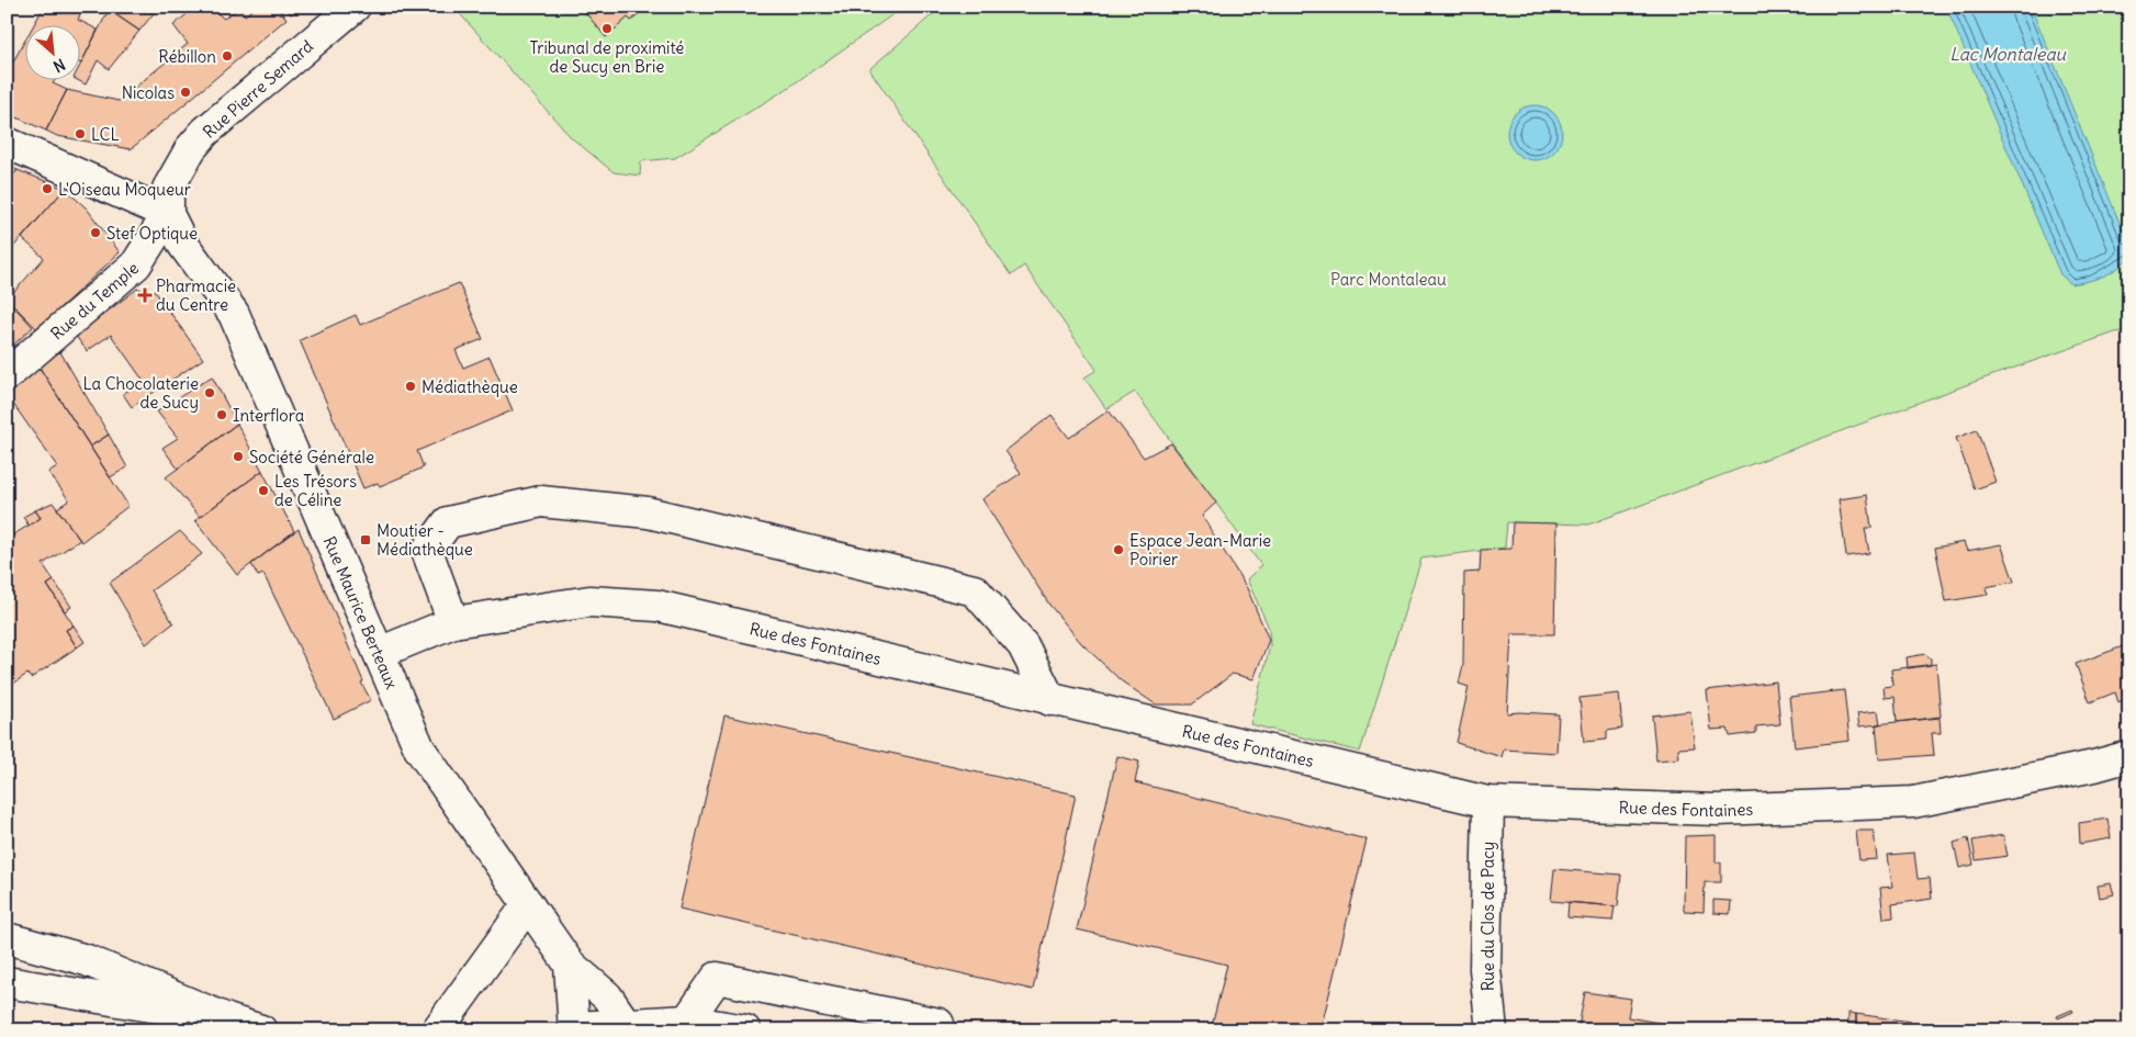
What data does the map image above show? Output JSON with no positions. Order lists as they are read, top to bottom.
{
  "streets": {
    "street": [
      "Rue Pierre Semard",
      "Rue du Temple",
      "Rue Maurice Berteaux",
      "Rue des Fontaines",
      "Rue du Clos de Pacy"
    ]
  },
  "crossings": [
    ["Rue Pierre Semard", "Rue du Temple"],
    ["Rue Pierre Semard", "Rue Maurice Berteaux"],
    ["Rue du Temple", "Rue Maurice Berteaux"],
    ["Rue Maurice Berteaux", "Rue des Fontaines"],
    ["Rue des Fontaines", "Rue du Clos de Pacy"]
  ],
  "water": ["Lac Montaleau"],
  "parks": ["Parc Montaleau"],
  "places": {
    "other": [
      "Tribunal de proximité de Sucy en Brie",
      "Rébillon",
      "Nicolas",
      "LCL",
      "L'Oiseau Moqueur",
      "Stef Optique",
      "Médiathèque",
      "La Chocolaterie de Sucy",
      "Interflora",
      "Société Générale",
      "Les Trésors de Céline",
      "Espace Jean-Marie Poirier"
    ],
    "health": ["Pharmacie du Centre"],
    "transit": ["Moutier - Médiathèque"]
  },
  "north": "bottom right"
}
